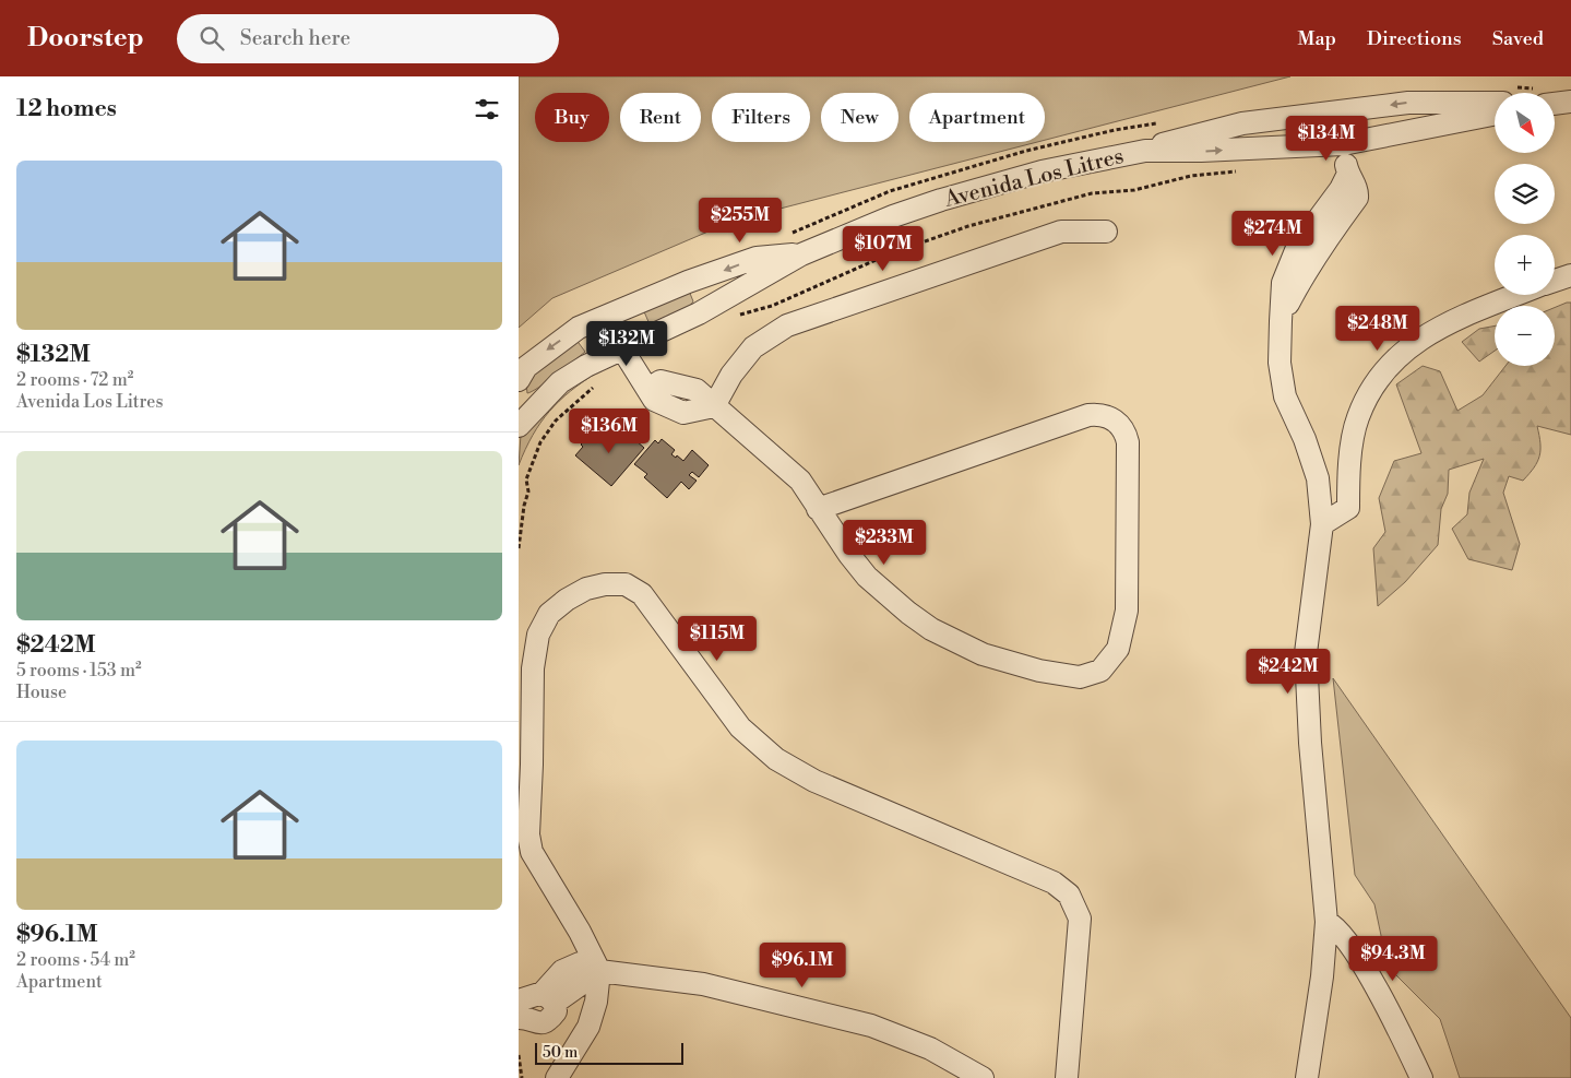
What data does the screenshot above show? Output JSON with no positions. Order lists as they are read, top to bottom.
{
  "streets": {
    "street": ["Avenida Los Litres"]
  },
  "scale_bar": "50 m",
  "north": "bottom right",
  "page": {
    "header": "Doorstep",
    "search": "Search here",
    "nav": ["Map", "Directions", "Saved"],
    "heading": "12 homes",
    "map_buttons": ["+", "−"],
    "chip": [
      "Buy",
      "Rent",
      "Filters",
      "New",
      "Apartment"
    ],
    "price": [
      "$134M",
      "$255M",
      "$274M",
      "$107M",
      "$248M",
      "$132M",
      "$136M",
      "$233M",
      "$115M",
      "$242M",
      "$94.3M",
      "$96.1M"
    ],
    "list": [
      {
        "name": "$132M",
        "note": "2 rooms · 72 m² · Avenida Los Litres"
      },
      {
        "name": "$242M",
        "note": "5 rooms · 153 m² · House"
      },
      {
        "name": "$96.1M",
        "note": "2 rooms · 54 m² · Apartment"
      }
    ],
    "scale": "50 m"
  }
}
